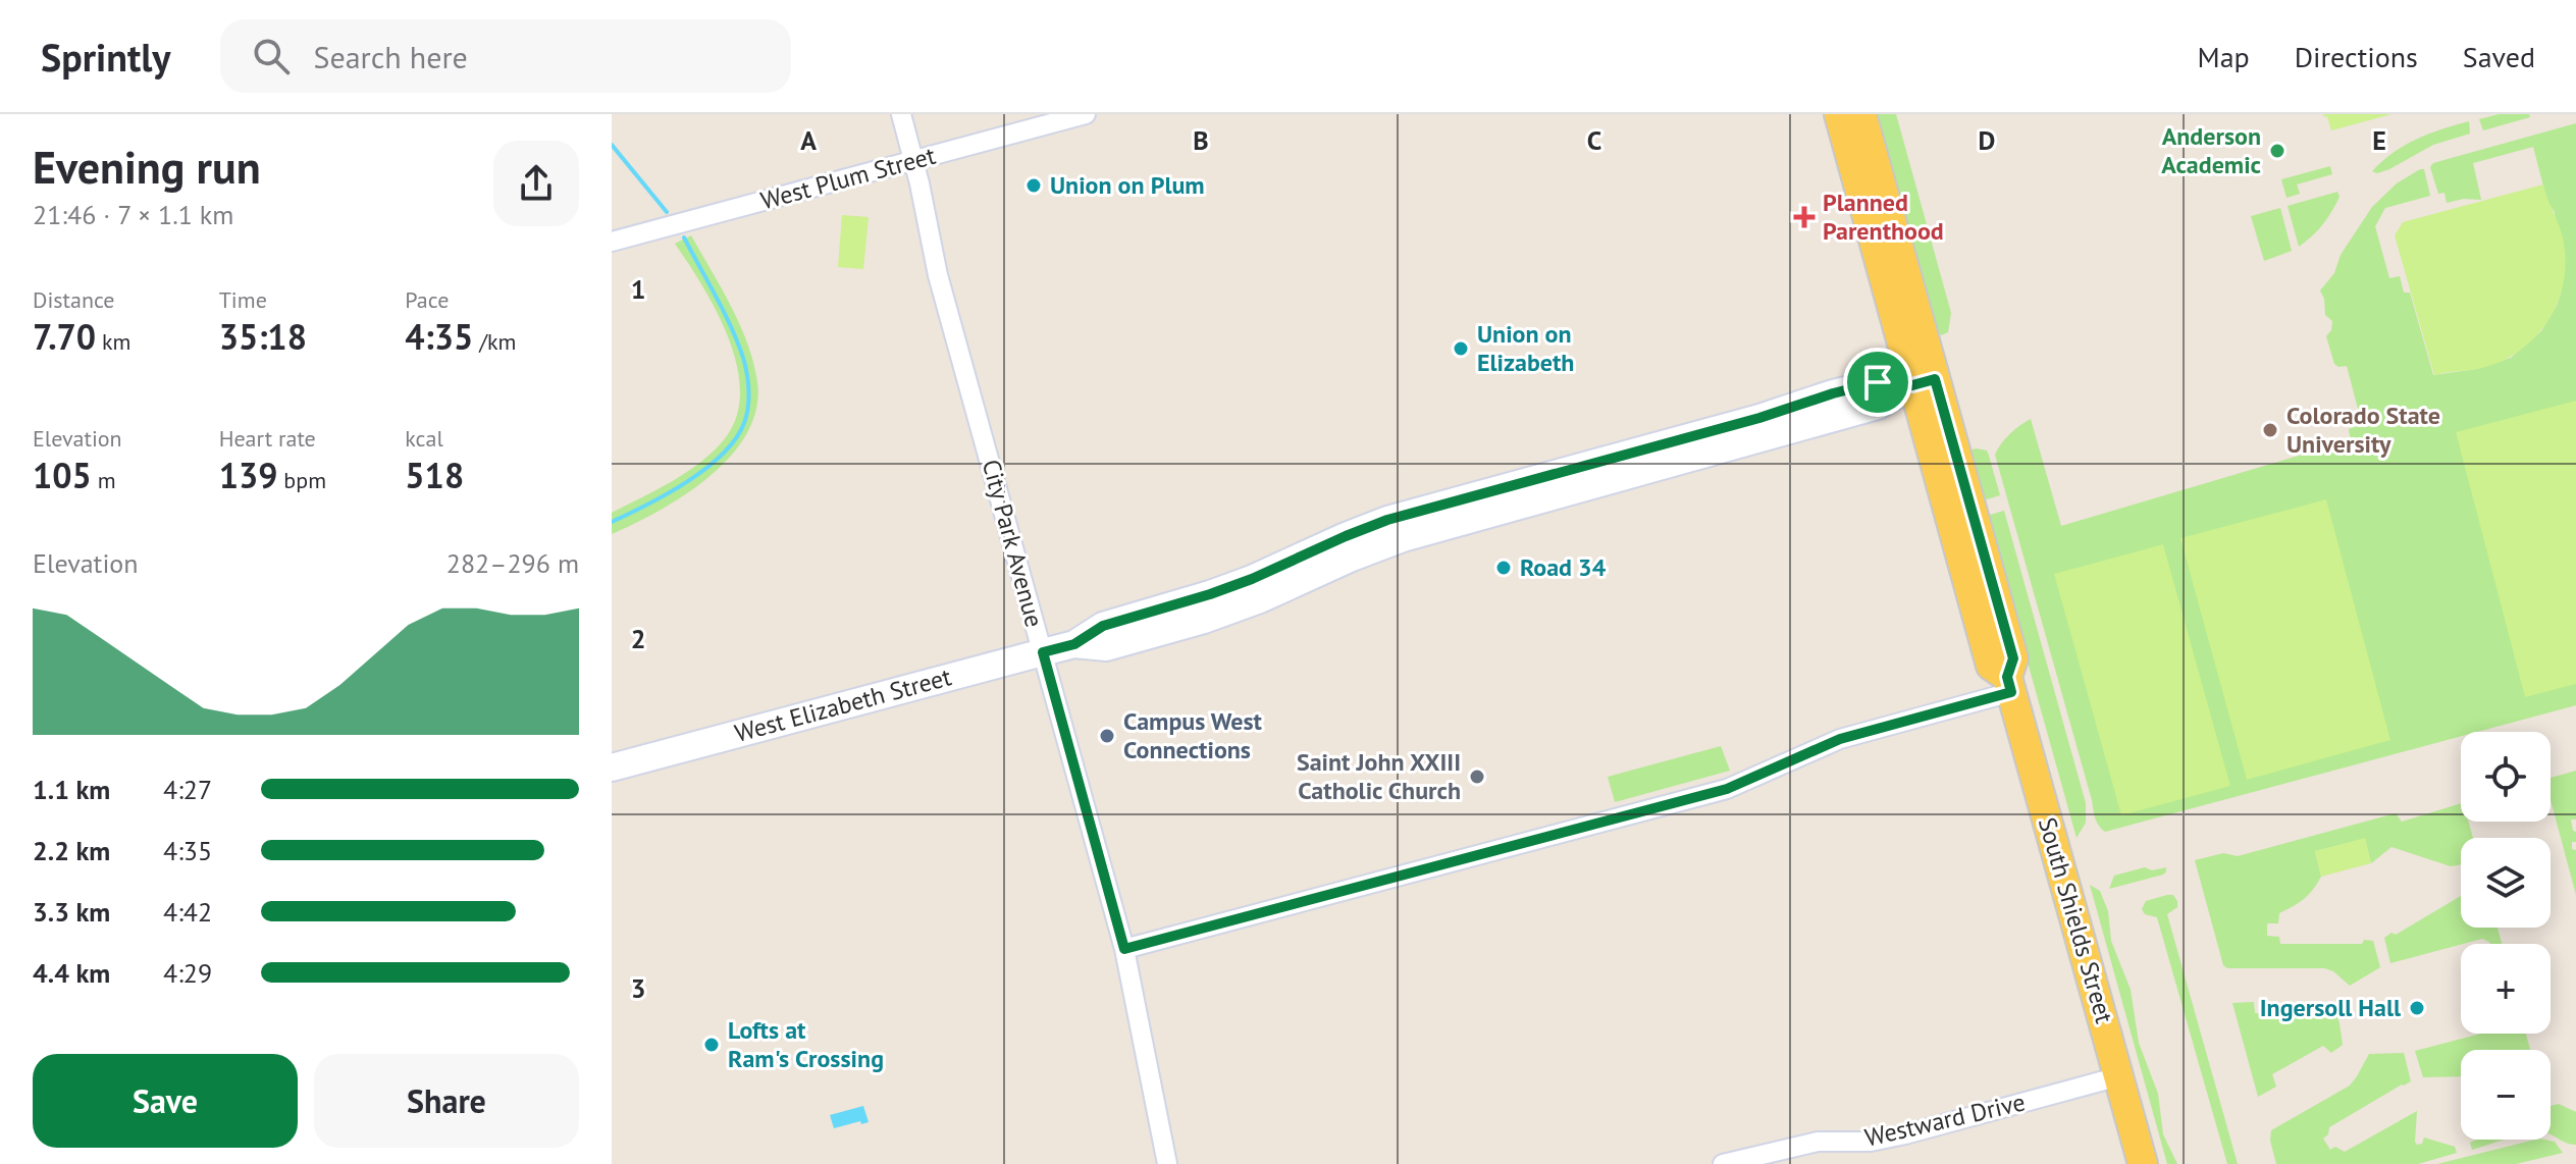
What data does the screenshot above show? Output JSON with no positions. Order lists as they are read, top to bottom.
{
  "streets": {
    "main road": ["West Elizabeth Street", "South Shields Street"],
    "street": ["West Plum Street", "City Park Avenue", "Westward Drive"]
  },
  "crossings": [
    ["West Plum Street", "City Park Avenue"],
    ["City Park Avenue", "West Elizabeth Street"],
    ["West Elizabeth Street", "South Shields Street"],
    ["South Shields Street", "Westward Drive"]
  ],
  "places": {
    "other": [
      "Anderson Academic",
      "Union on Plum",
      "Union on Elizabeth",
      "Colorado State University",
      "Road 34",
      "Campus West Connections",
      "Saint John XXIII Catholic Church",
      "Ingersoll Hall",
      "Lofts at Ram's Crossing"
    ],
    "health": ["Planned Parenthood"]
  },
  "page": {
    "header": "Sprintly",
    "search": "Search here",
    "nav": ["Map", "Directions", "Saved"],
    "heading": ["Evening run", "21:46 · 7 × 1.1 km"],
    "stats": [
      ["Distance", "7.70 km"],
      ["Time", "35:18"],
      ["Pace", "4:35 /km"],
      ["Elevation", "105 m"],
      ["Heart rate", "139 bpm"],
      ["kcal", "518"]
    ],
    "chart": ["Elevation", "282–296 m"],
    "map_buttons": ["+", "−"],
    "list": [
      {
        "name": "1.1 km",
        "note": "4:27"
      },
      {
        "name": "2.2 km",
        "note": "4:35"
      },
      {
        "name": "3.3 km",
        "note": "4:42"
      },
      {
        "name": "4.4 km",
        "note": "4:29"
      }
    ],
    "buttons": ["Save", "Share"]
  },
  "grid": {
    "columns": [
      "A",
      "B",
      "C",
      "D",
      "E"
    ],
    "rows": ["1", "2", "3"]
  }
}
